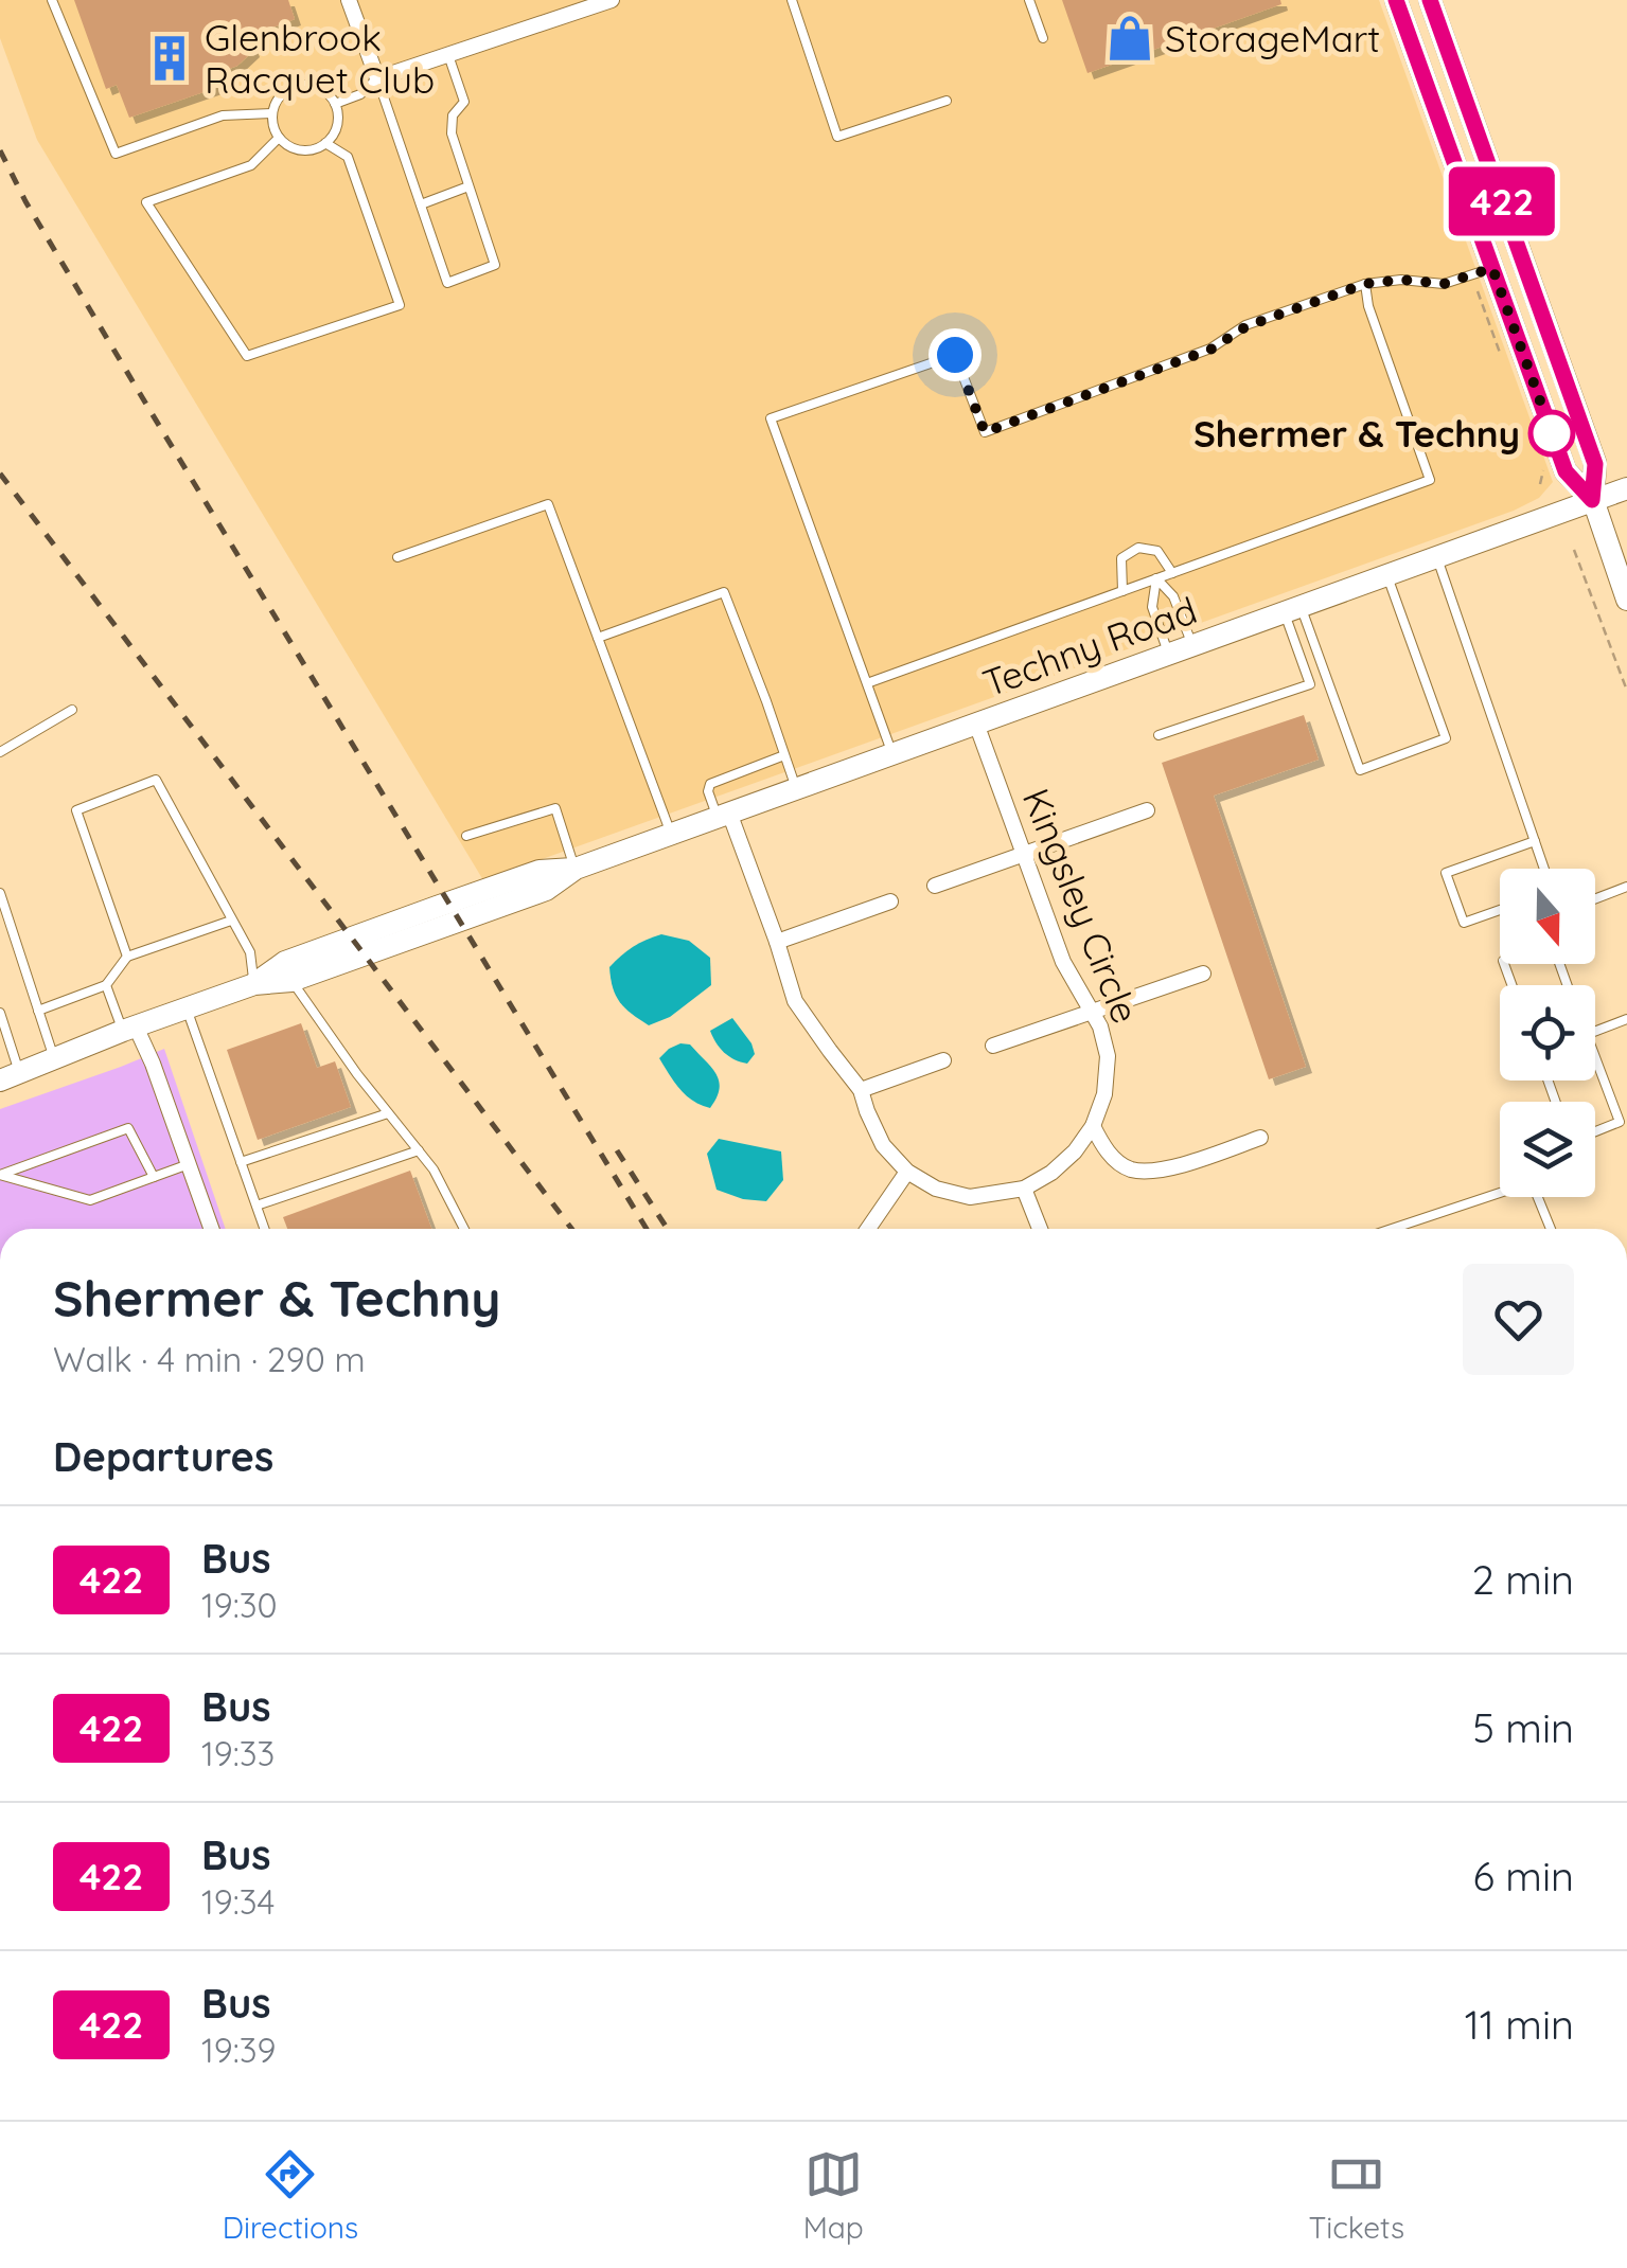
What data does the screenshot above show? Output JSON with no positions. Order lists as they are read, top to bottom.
{
  "streets": {
    "main road": ["Techny Road"],
    "street": ["Kingsley Circle"]
  },
  "crossings": [
    ["Techny Road", "Kingsley Circle"]
  ],
  "places": {
    "shop": ["StorageMart"],
    "building": ["Glenbrook Racquet Club"],
    "other": ["Shermer & Techny"]
  },
  "lines": ["bus line 422"],
  "north": "bottom",
  "page": {
    "on_map": "422",
    "heading": [
      ["Shermer & Techny", "Walk · 4 min · 290 m"],
      "Departures"
    ],
    "list": [
      {
        "mark": "422",
        "name": "Bus",
        "note": "19:30",
        "value": "2 min"
      },
      {
        "mark": "422",
        "name": "Bus",
        "note": "19:33",
        "value": "5 min"
      },
      {
        "mark": "422",
        "name": "Bus",
        "note": "19:34",
        "value": "6 min"
      },
      {
        "mark": "422",
        "name": "Bus",
        "note": "19:39",
        "value": "11 min"
      }
    ],
    "tabs": ["Directions", "Map", "Tickets"]
  }
}
